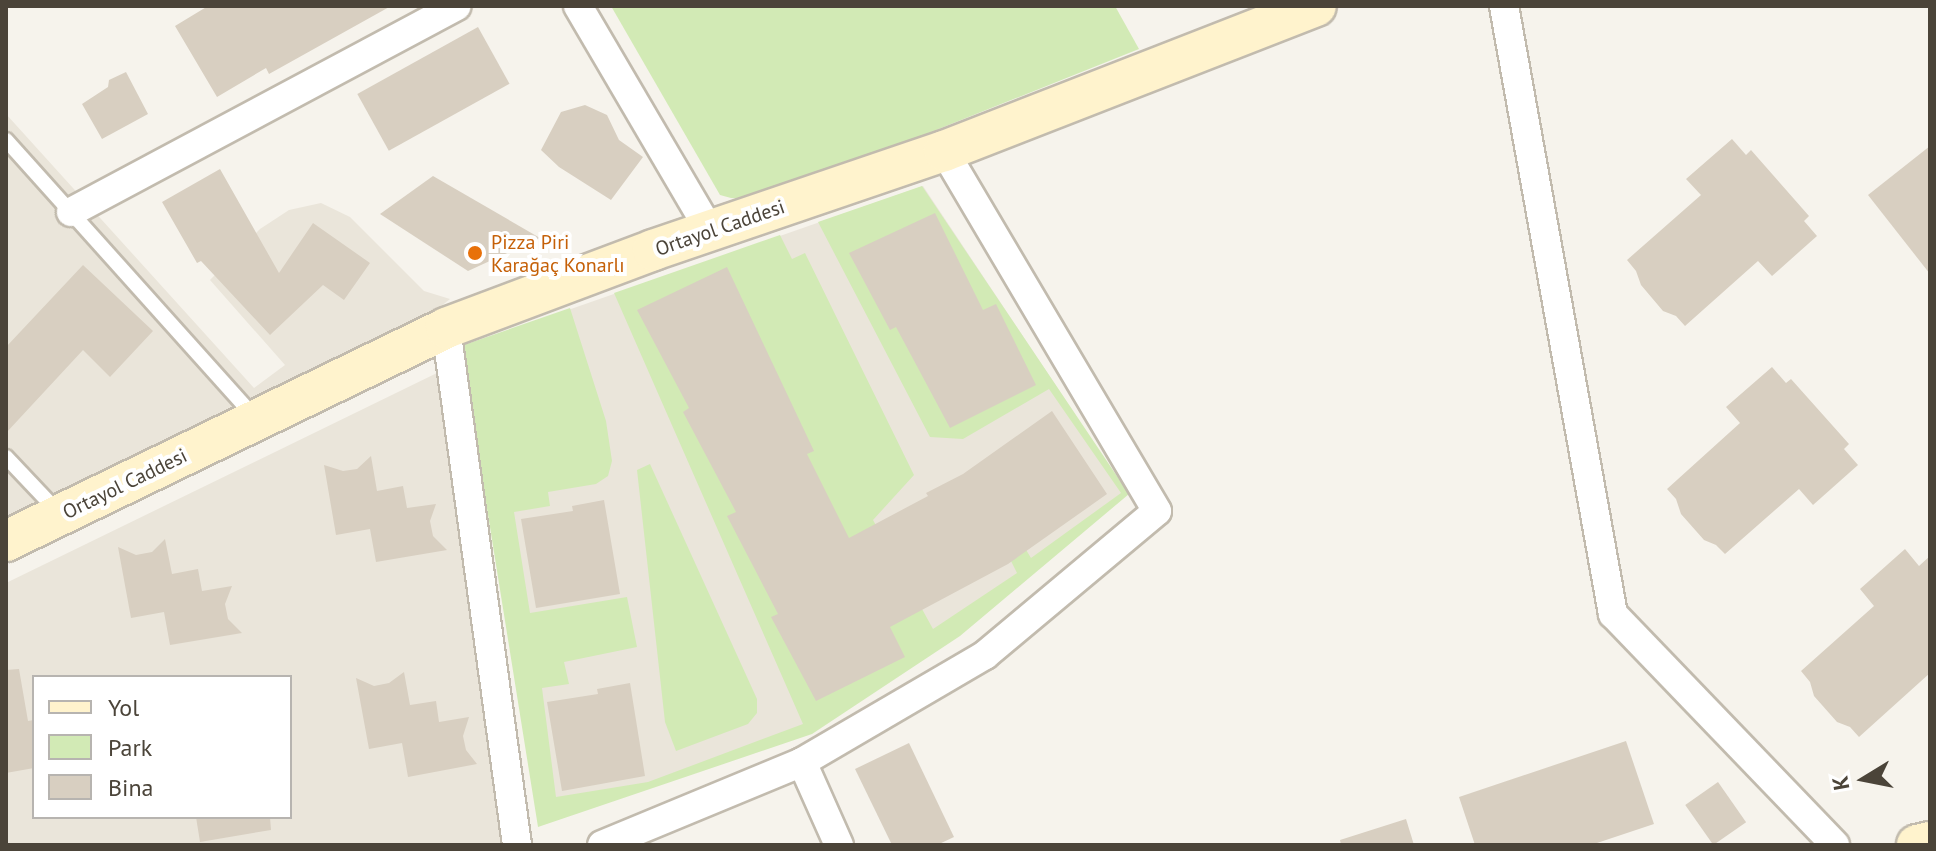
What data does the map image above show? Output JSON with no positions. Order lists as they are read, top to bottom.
{
  "streets": {
    "street": ["Ortayol Caddesi"]
  },
  "places": ["Pizza Piri Karağaç Konarlı"],
  "legend": ["Yol", "Park", "Bina"],
  "north": "left"
}
